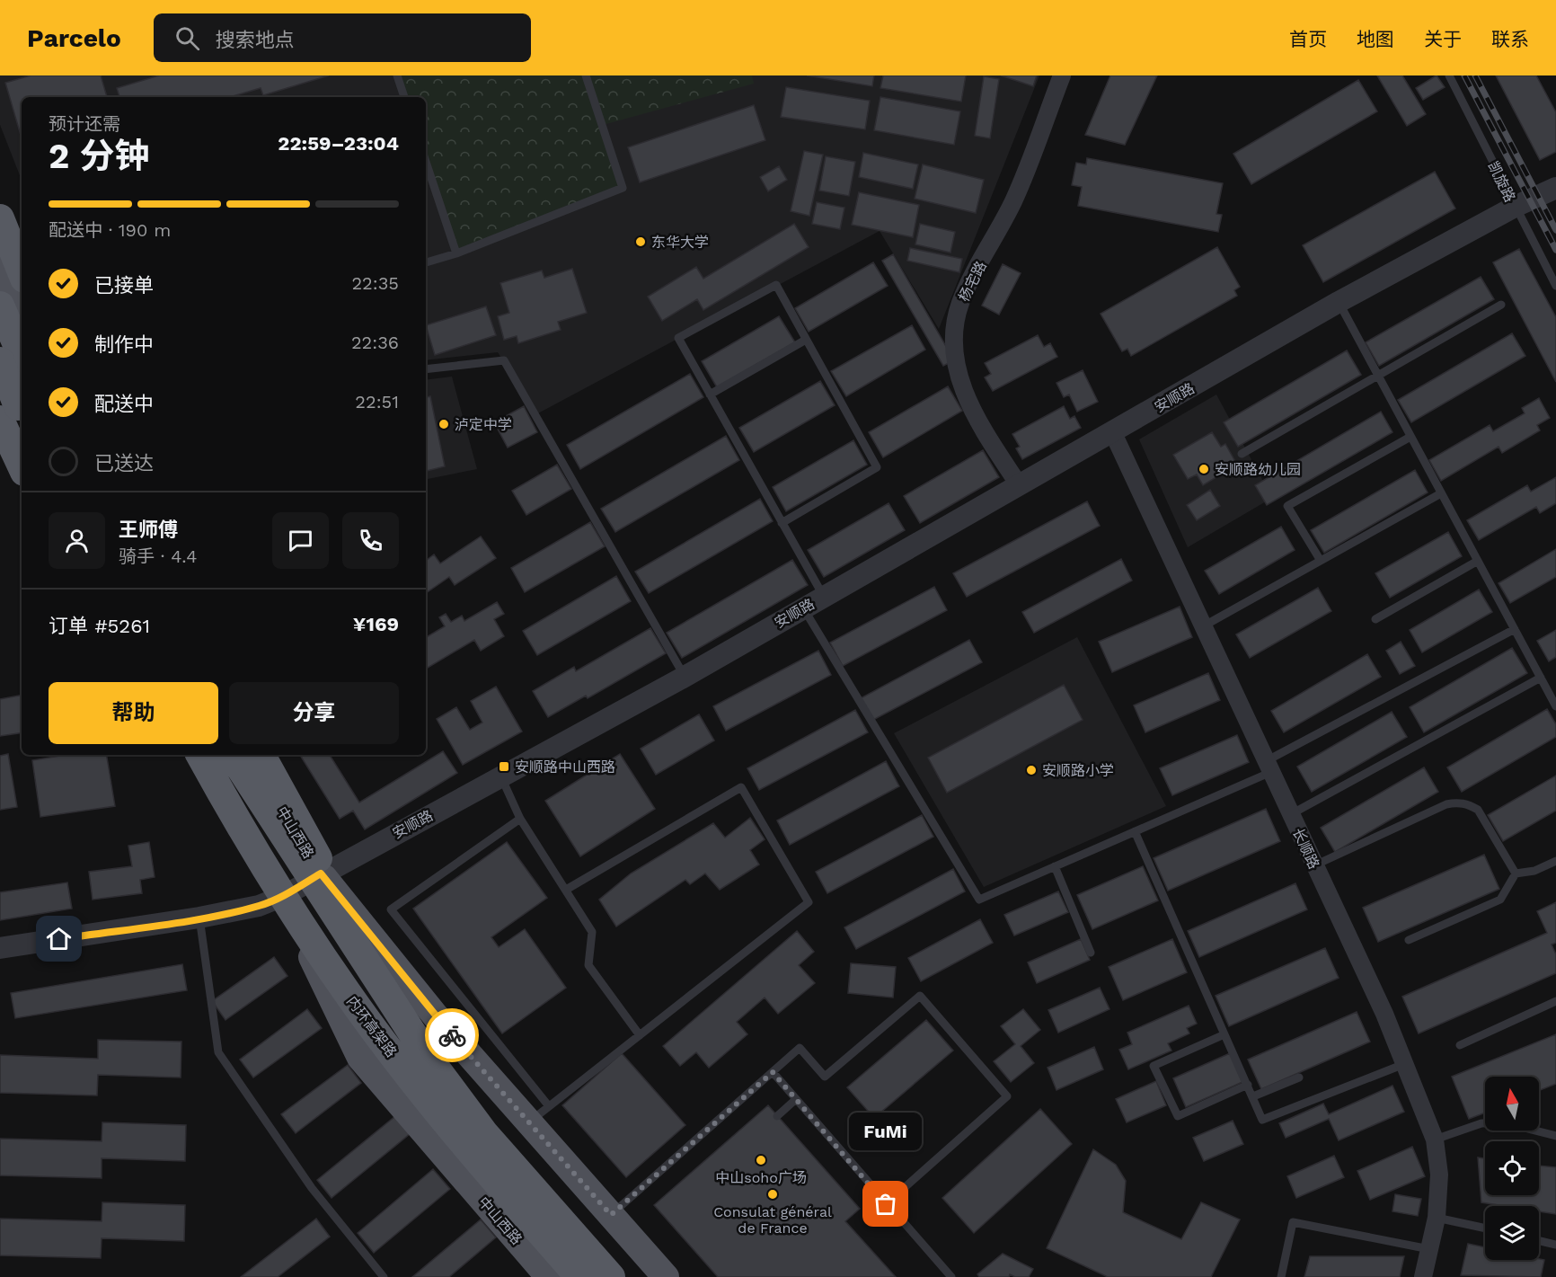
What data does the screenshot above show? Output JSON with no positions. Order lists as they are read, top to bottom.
{
  "streets": {
    "highway": ["内环高架路"],
    "main road": ["中山西路"],
    "street": ["杨宅路", "安顺路", "长顺路"],
    "lane": ["凯旋路"]
  },
  "crossings": [
    ["凯旋路", "安顺路"],
    ["杨宅路", "安顺路"],
    ["安顺路", "中山西路"],
    ["安顺路", "长顺路"]
  ],
  "places": {
    "other": [
      "东华大学",
      "泸定中学",
      "安顺路幼儿园",
      "安顺路小学",
      "中山soho广场",
      "Consulat général de France",
      "FuMi"
    ],
    "transit": ["安顺路中山西路"]
  },
  "north": "top",
  "page": {
    "header": "Parcelo",
    "search": "搜索地点",
    "nav": [
      "首页",
      "地图",
      "关于",
      "联系"
    ],
    "heading": ["2 分钟", "预计还需", "22:59–23:04"],
    "panel": [
      "王师傅",
      "骑手 · 4.4",
      "订单 #5261",
      "¥169"
    ],
    "bar": "配送中 · 190 m",
    "list": [
      ["已接单", "22:35"],
      ["制作中", "22:36"],
      ["配送中", "22:51"],
      "已送达"
    ],
    "buttons": ["帮助", "分享"],
    "bubble": "FuMi"
  }
}
